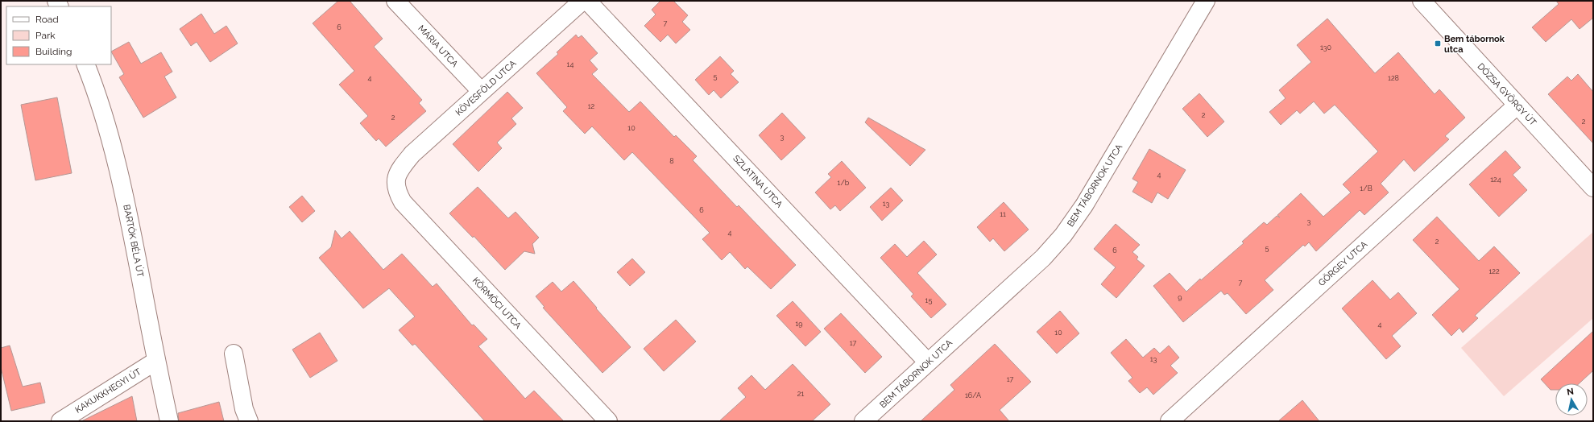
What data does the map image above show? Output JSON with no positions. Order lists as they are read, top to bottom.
{
  "streets": {
    "street": [
      "MÁRIA UTCA",
      "KÖVESFÖLD UTCA",
      "DÓZSA GYÖRGY ÚT",
      "SZLATINA UTCA",
      "BEM TÁBORNOK UTCA",
      "BARTÓK BÉLA ÚT",
      "GÖRGEY UTCA",
      "KÖRMÖCI UTCA",
      "KAKUKKHEGYI ÚT"
    ]
  },
  "crossings": [
    ["MÁRIA UTCA", "KÖVESFÖLD UTCA"],
    ["KÖVESFÖLD UTCA", "KÖRMÖCI UTCA"],
    ["DÓZSA GYÖRGY ÚT", "GÖRGEY UTCA"],
    ["SZLATINA UTCA", "BEM TÁBORNOK UTCA"],
    ["BARTÓK BÉLA ÚT", "KAKUKKHEGYI ÚT"]
  ],
  "places": {
    "transit": ["Bem tábornok utca"]
  },
  "house_numbers": [
    "7",
    "6",
    "130",
    "14",
    "5",
    "4",
    "128",
    "12",
    "2",
    "2",
    "2",
    "10",
    "3",
    "8",
    "4",
    "124",
    "1/b",
    "1/B",
    "13",
    "6",
    "11",
    "3",
    "4",
    "2",
    "5",
    "6",
    "122",
    "7",
    "9",
    "15",
    "19",
    "4",
    "10",
    "17",
    "13",
    "17",
    "21",
    "16/A"
  ],
  "legend": ["Road", "Park", "Building"],
  "north": "top"
}
